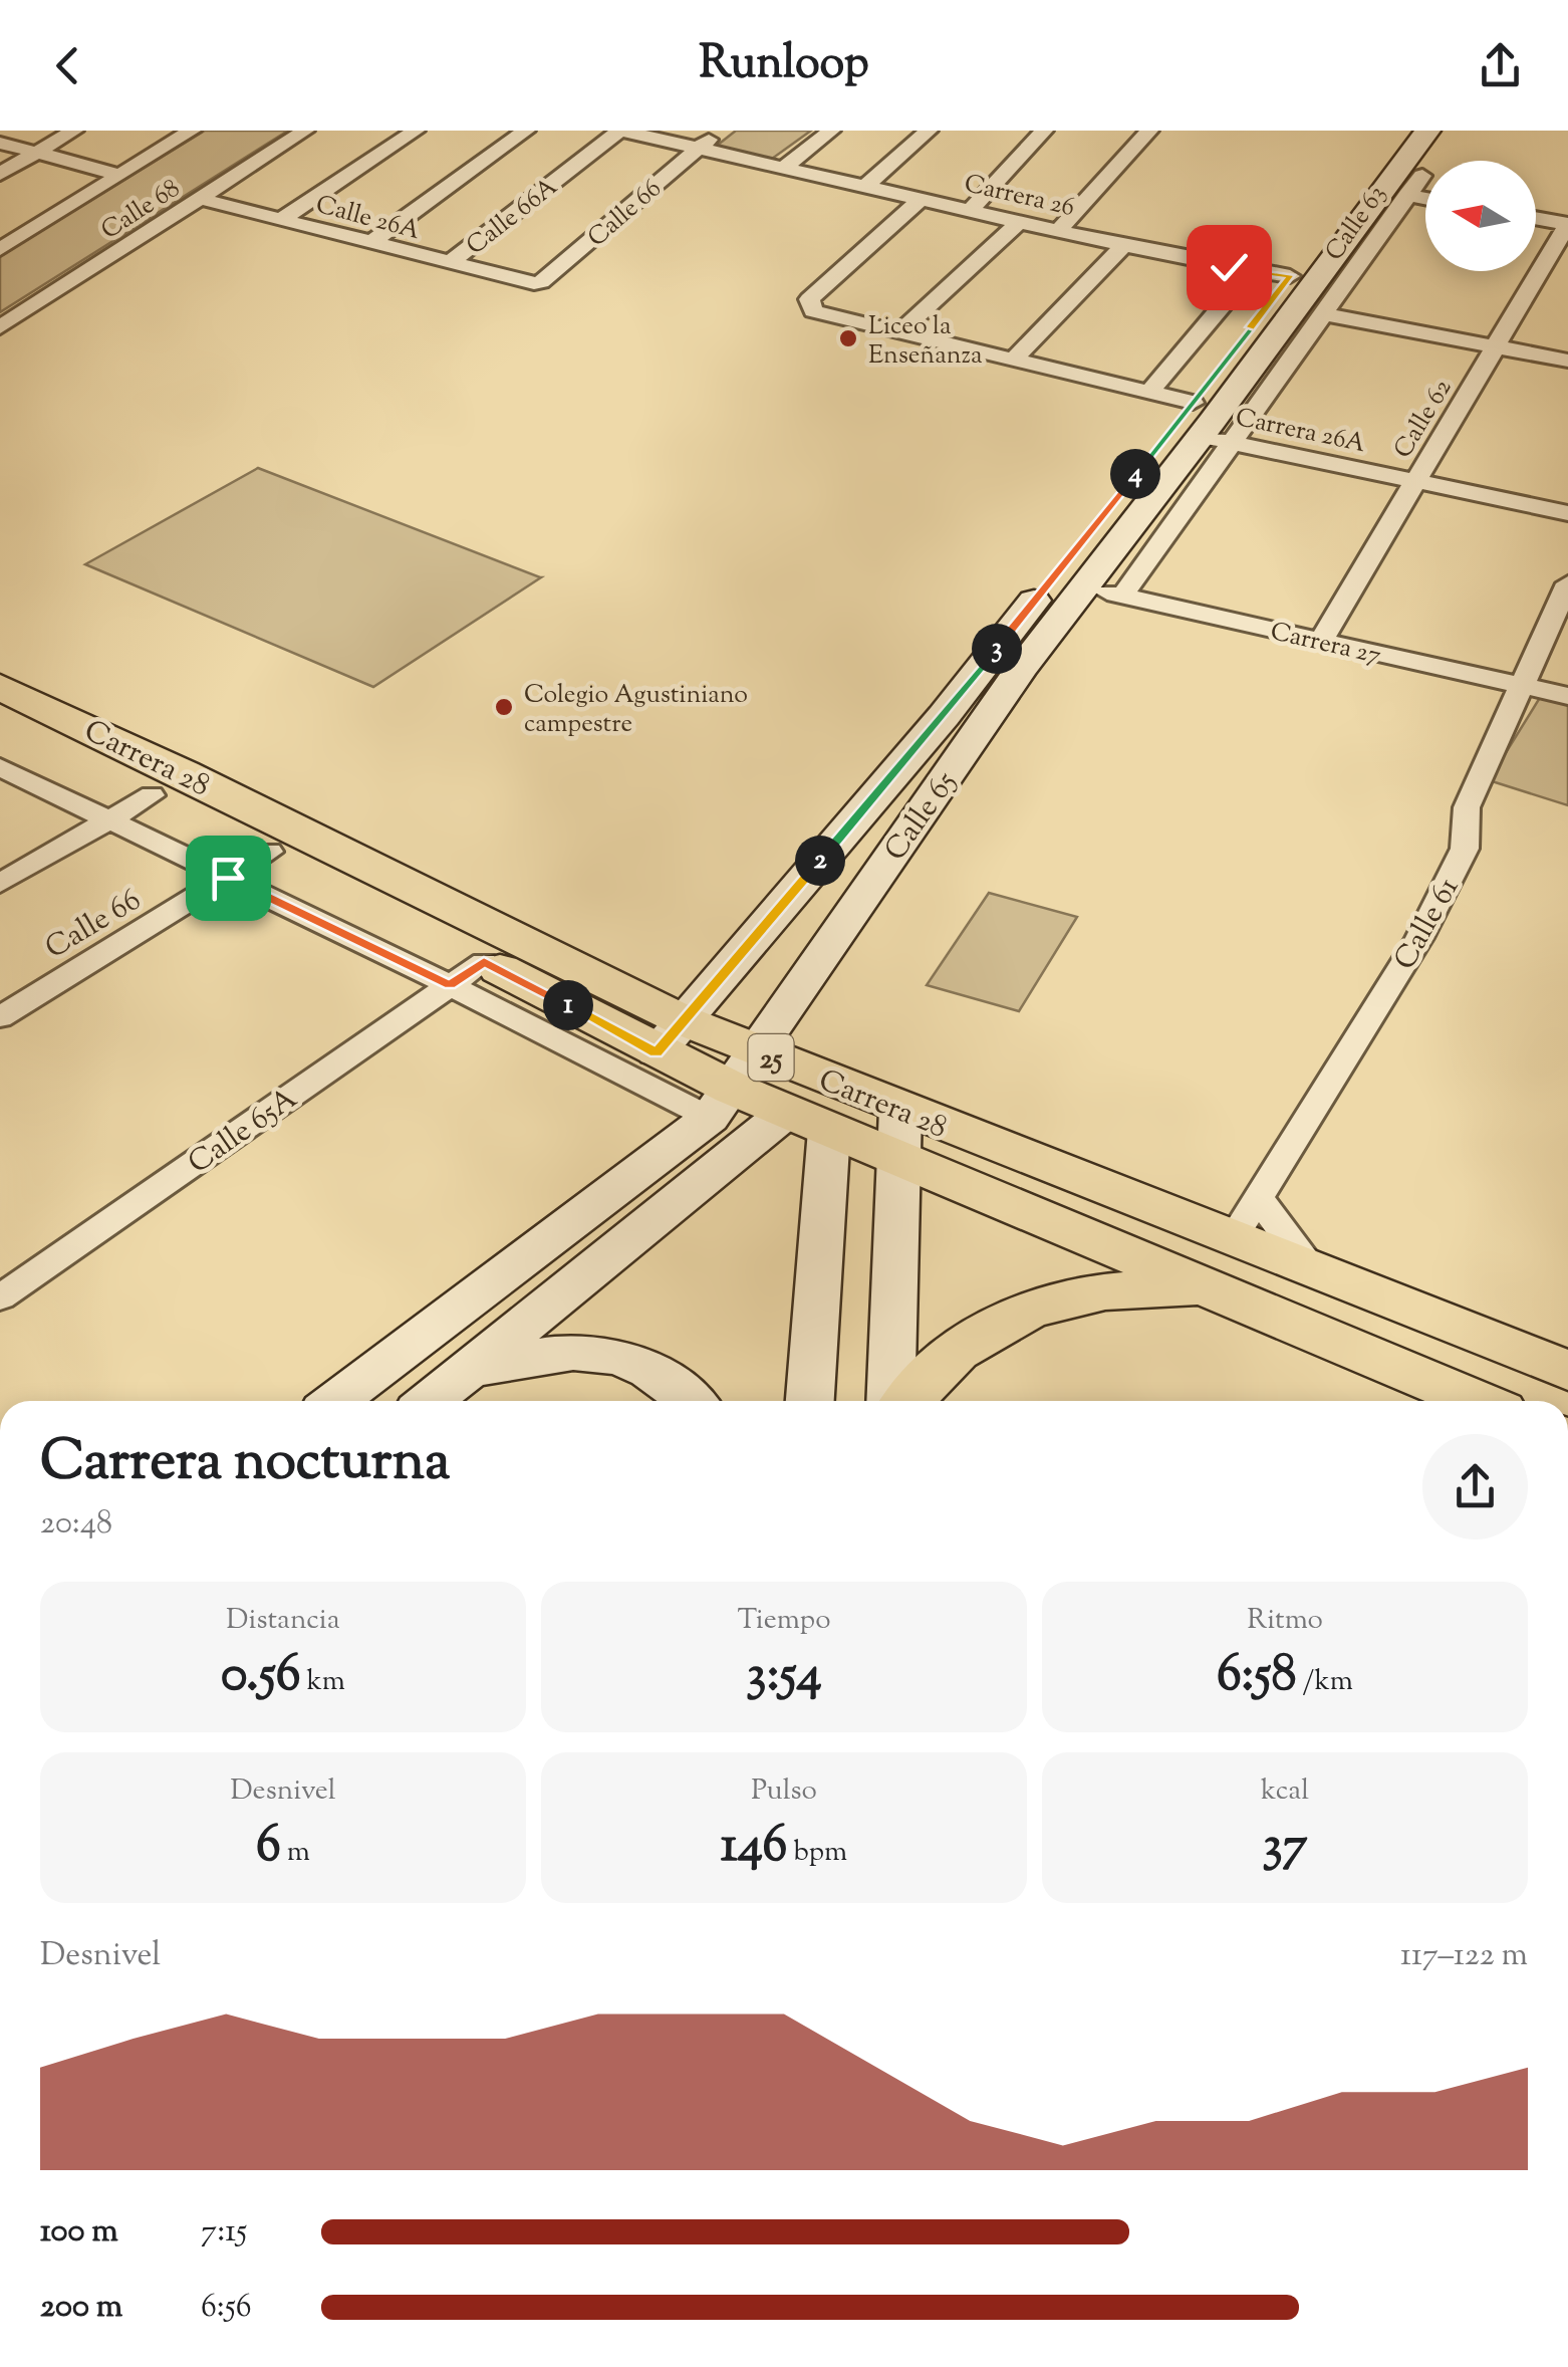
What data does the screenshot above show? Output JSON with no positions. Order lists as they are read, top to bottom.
{
  "streets": {
    "main road": ["Carrera 28", "25"],
    "street": [
      "Carrera 26",
      "Calle 68",
      "Calle 66",
      "Calle 66A",
      "Calle 26A",
      "Calle 63",
      "Calle 62",
      "Carrera 26A",
      "Carrera 27",
      "Calle 65",
      "Calle 61",
      "Calle 65A"
    ]
  },
  "crossings": [
    ["Carrera 26", "Calle 66"],
    ["Carrera 26", "Calle 66A"],
    ["Carrera 26", "Calle 65"],
    ["Calle 68", "Calle 26A"],
    ["Calle 66", "Calle 26A"],
    ["Calle 66", "Carrera 28"],
    ["Calle 66A", "Calle 26A"],
    ["Calle 63", "Carrera 26A"],
    ["Calle 63", "Carrera 27"],
    ["Calle 63", "Calle 65"],
    ["Calle 62", "Carrera 26A"],
    ["Calle 62", "Carrera 27"],
    ["Carrera 26A", "Calle 65"],
    ["Carrera 27", "Calle 65"],
    ["Carrera 27", "Calle 61"],
    ["Carrera 28", "Calle 65"],
    ["Carrera 28", "Calle 61"],
    ["Carrera 28", "Calle 65A"]
  ],
  "places": ["Liceo la Enseñanza", "Colegio Agustiniano campestre"],
  "north": "left",
  "page": {
    "header": "Runloop",
    "pins": [
      "4",
      "3",
      "2",
      "1"
    ],
    "heading": ["Carrera nocturna", "20:48"],
    "stats": [
      ["Distancia", "0.56 km"],
      ["Tiempo", "3:54"],
      ["Ritmo", "6:58 /km"],
      ["Desnivel", "6 m"],
      ["Pulso", "146 bpm"],
      ["kcal", "37"]
    ],
    "chart": ["Desnivel", "117–122 m"],
    "list": [
      {
        "name": "100 m",
        "note": "7:15"
      },
      {
        "name": "200 m",
        "note": "6:56"
      }
    ]
  }
}
